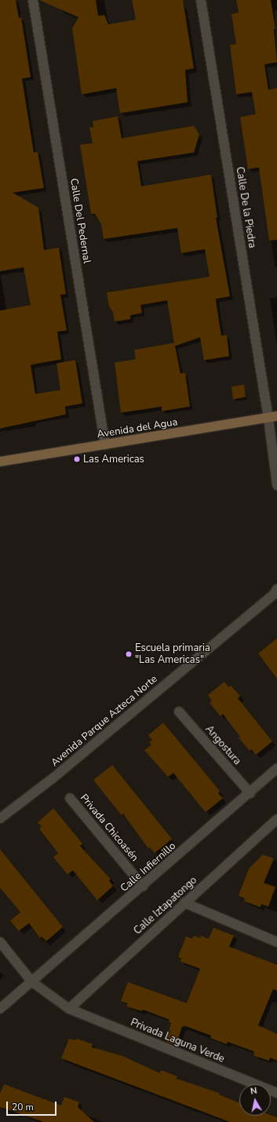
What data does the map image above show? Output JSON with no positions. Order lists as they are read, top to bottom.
{
  "streets": {
    "main road": ["Avenida del Agua"],
    "street": [
      "Calle De la Piedra",
      "Calle Del Pedernal",
      "Avenida Parque Azteca Norte",
      "Angostura",
      "Privada Chicoasén",
      "Calle Infiernillo",
      "Calle Iztapatongo",
      "Privada Laguna Verde"
    ]
  },
  "crossings": [
    ["Calle De la Piedra", "Avenida del Agua"],
    ["Calle Del Pedernal", "Avenida del Agua"],
    ["Angostura", "Calle Infiernillo"],
    ["Privada Chicoasén", "Calle Infiernillo"],
    ["Calle Infiernillo", "Privada Laguna Verde"],
    ["Calle Iztapatongo", "Privada Laguna Verde"]
  ],
  "places": ["Las Americas", "Escuela primaria \"Las Americas\""],
  "scale_bar": "20 m",
  "north": "top"
}
